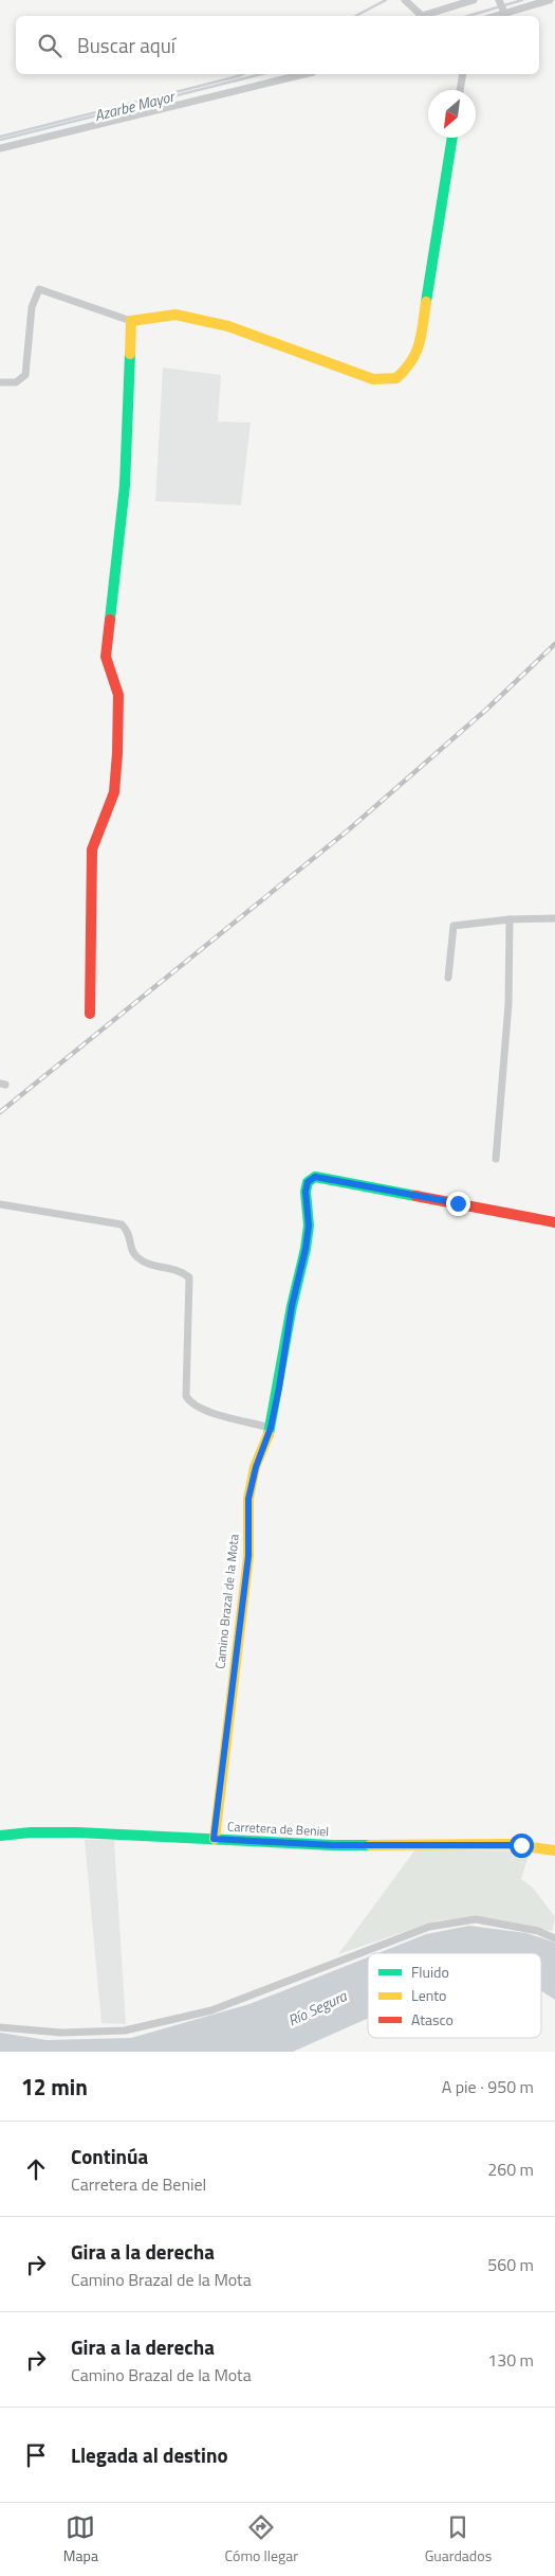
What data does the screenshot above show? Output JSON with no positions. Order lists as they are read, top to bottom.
{
  "streets": {
    "street": ["Camino Brazal de la Mota", "Carretera de Beniel"]
  },
  "crossings": [
    ["Camino Brazal de la Mota", "Carretera de Beniel"]
  ],
  "water": ["Azarbe Mayor", "Río Segura"],
  "legend": ["Fluido", "Lento", "Atasco"],
  "north": "bottom left",
  "page": {
    "search": "Buscar aquí",
    "heading": ["12 min", "A pie · 950 m"],
    "list": [
      ["Continúa", "Carretera de Beniel", "260 m"],
      ["Gira a la derecha", "Camino Brazal de la Mota", "560 m"],
      ["Gira a la derecha", "Camino Brazal de la Mota", "130 m"],
      "Llegada al destino"
    ],
    "nav": ["Mapa", "Cómo llegar", "Guardados"]
  }
}
